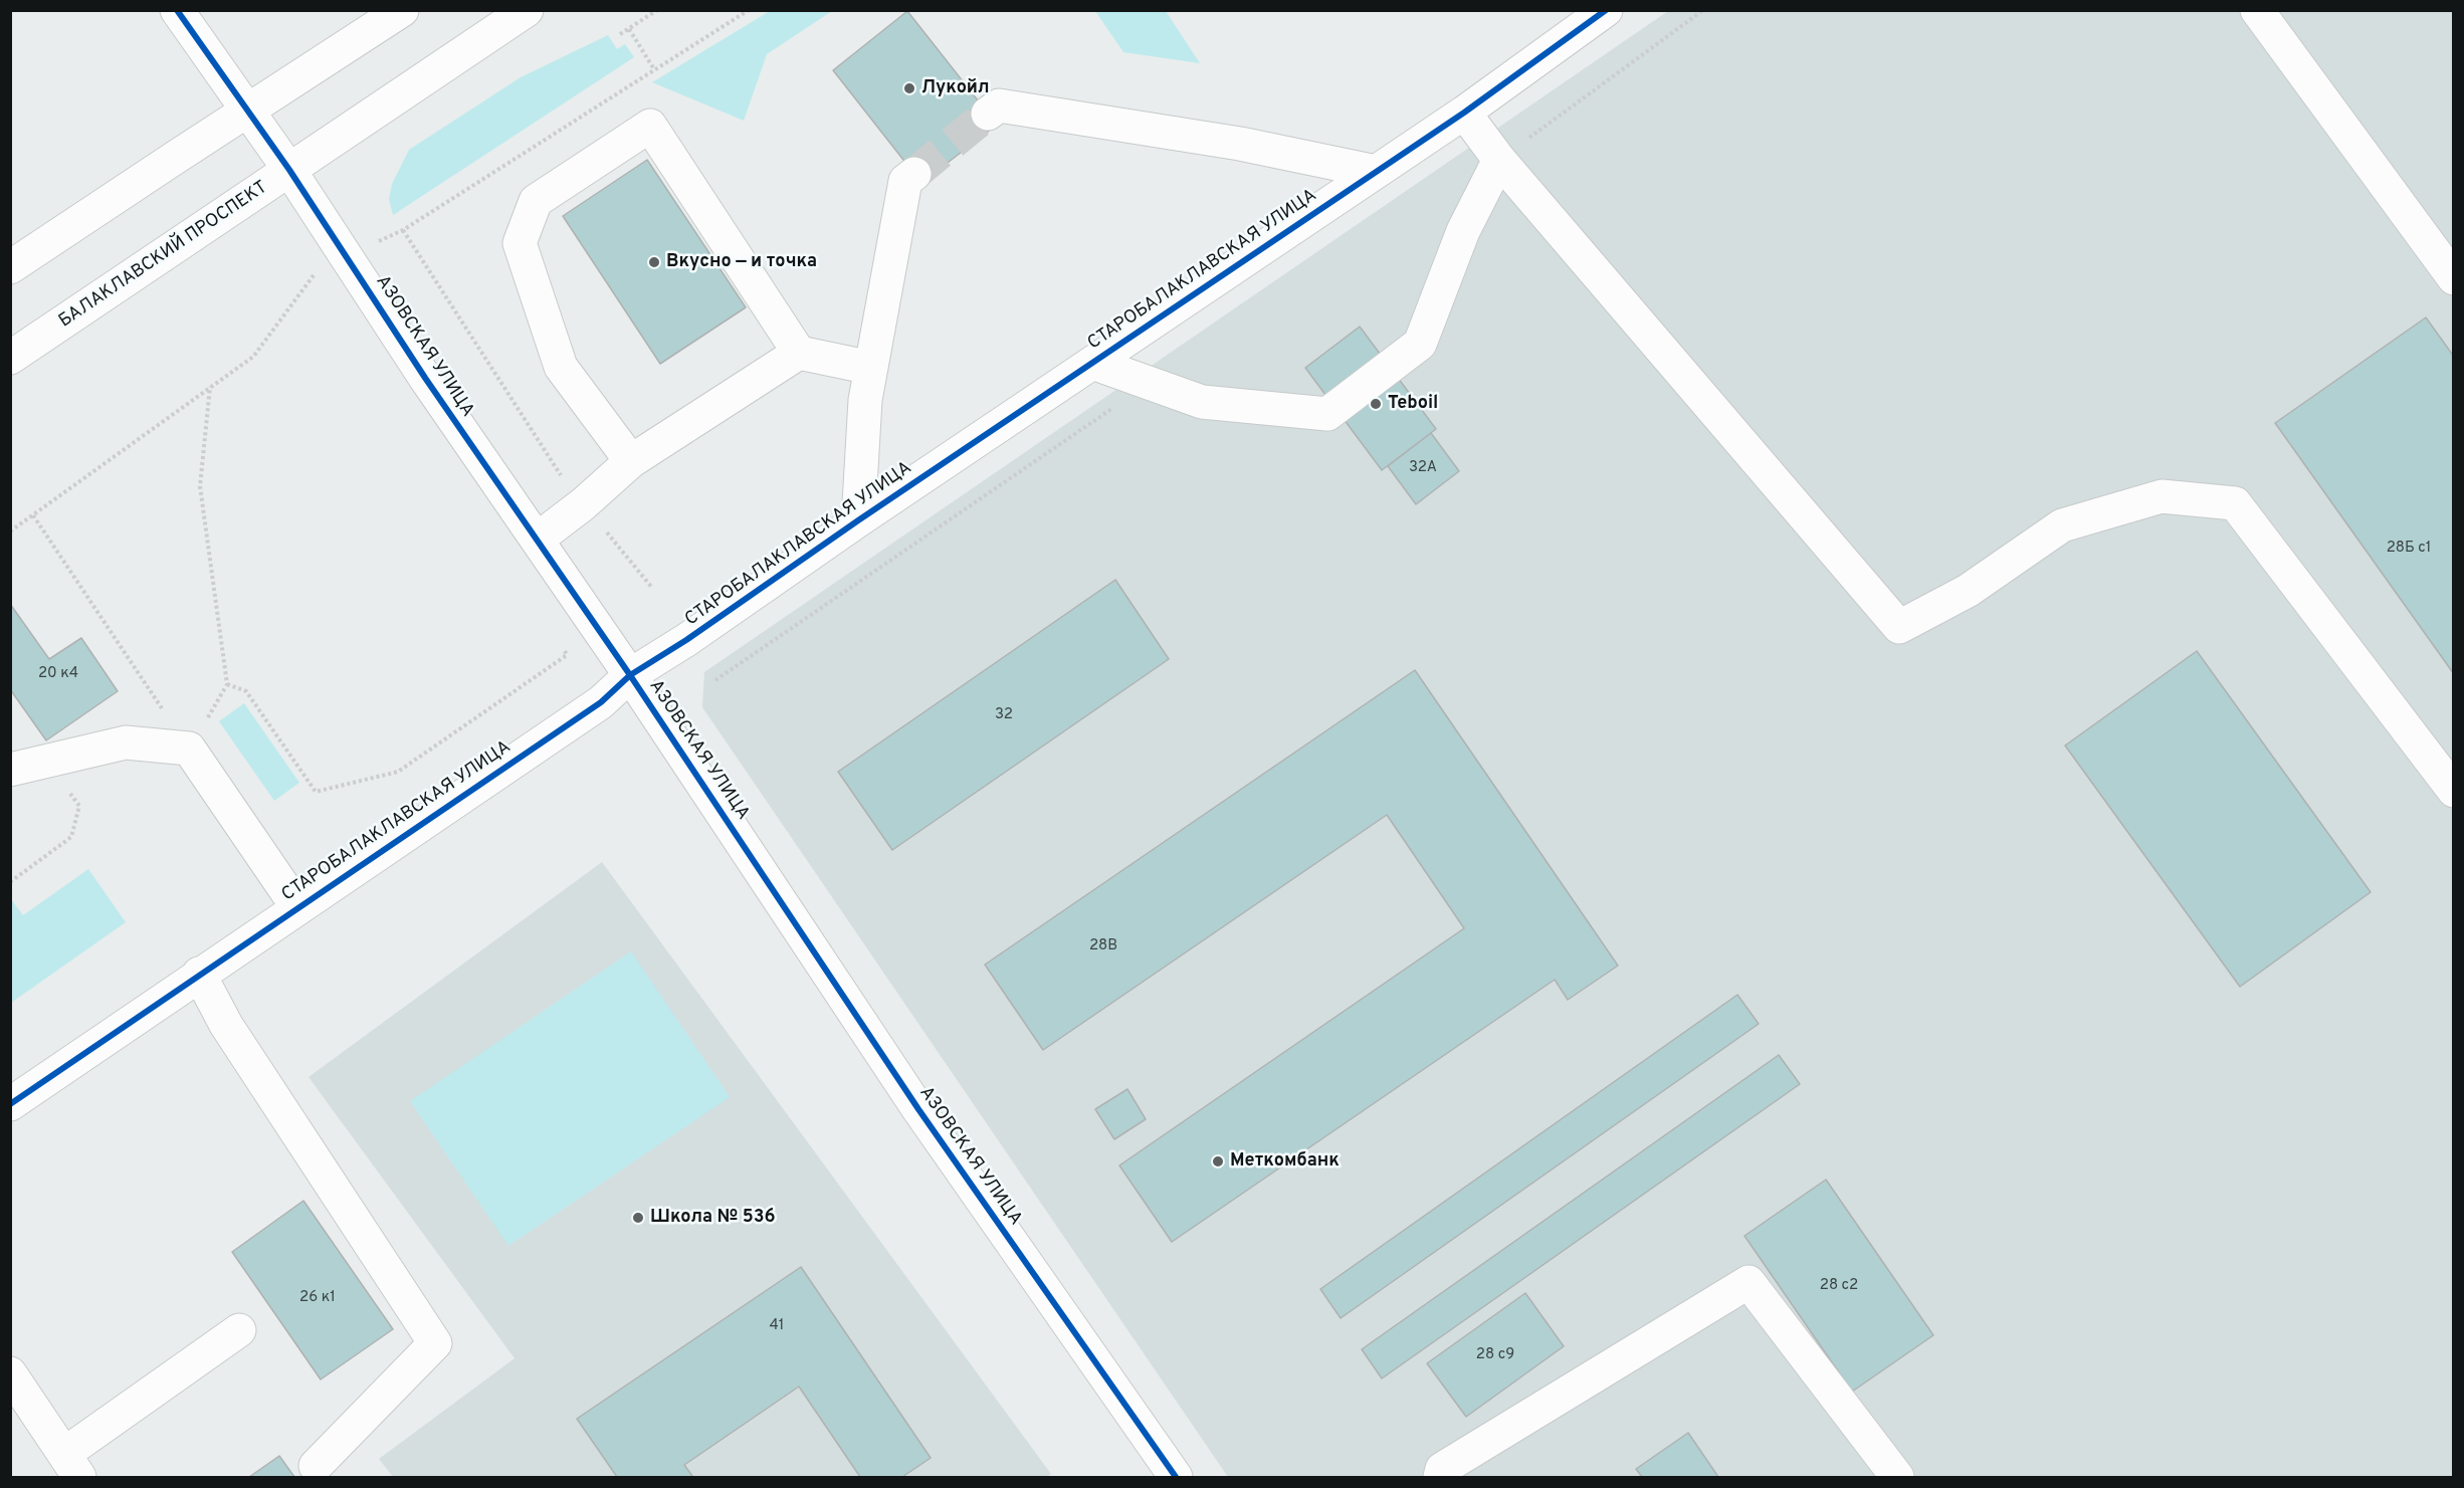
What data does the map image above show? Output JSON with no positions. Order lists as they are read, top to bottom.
{
  "streets": {
    "street": ["БАЛАКЛАВСКИЙ ПРОСПЕКТ", "СТАРОБАЛАКЛАВСКАЯ УЛИЦА", "АЗОВСКАЯ УЛИЦА"]
  },
  "crossings": [
    ["БАЛАКЛАВСКИЙ ПРОСПЕКТ", "АЗОВСКАЯ УЛИЦА"],
    ["СТАРОБАЛАКЛАВСКАЯ УЛИЦА", "АЗОВСКАЯ УЛИЦА"]
  ],
  "places": [
    "Лукойл",
    "Вкусно — и точка",
    "Teboil",
    "Меткомбанк",
    "Школа № 536"
  ],
  "house_numbers": [
    "32А",
    "28Б с1",
    "20 к4",
    "32",
    "28В",
    "28 с2",
    "26 к1",
    "41",
    "28 с9"
  ]
}
